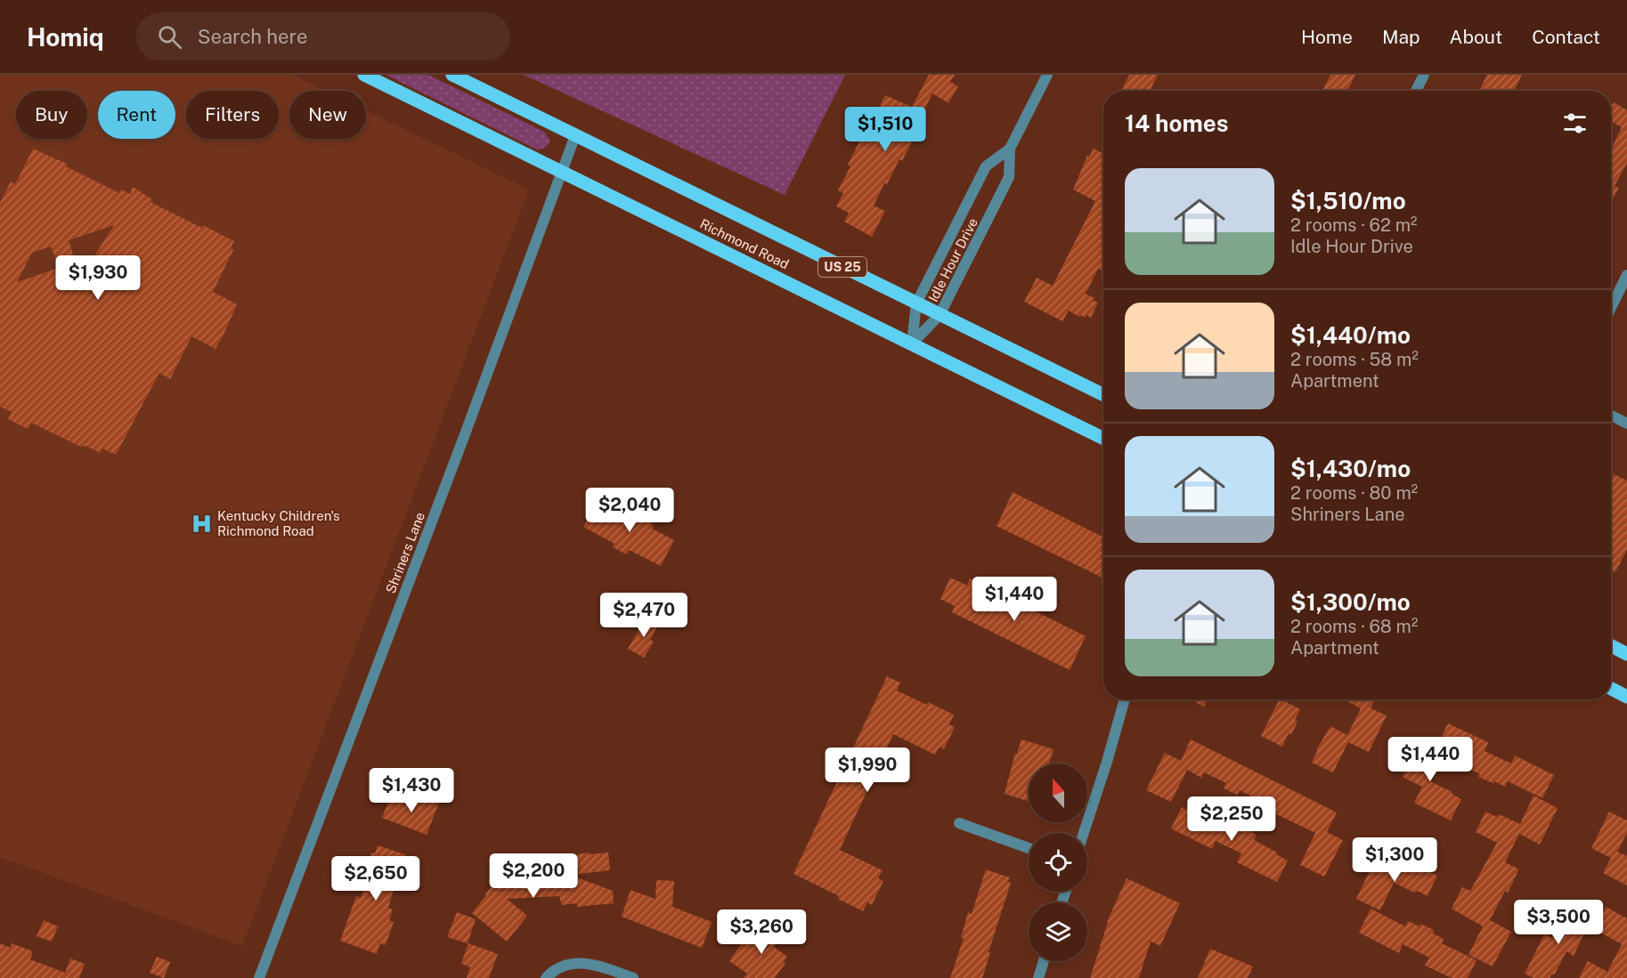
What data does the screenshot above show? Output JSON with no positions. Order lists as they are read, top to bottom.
{
  "streets": {
    "main road": ["Richmond Road", "US 25"],
    "street": ["Idle Hour Drive", "Shriners Lane"]
  },
  "crossings": [
    ["Richmond Road", "Idle Hour Drive"],
    ["Richmond Road", "Shriners Lane"]
  ],
  "places": {
    "hospital": ["Kentucky Children's Richmond Road"]
  },
  "north": "top",
  "page": {
    "header": "Homiq",
    "search": "Search here",
    "nav": [
      "Home",
      "Map",
      "About",
      "Contact"
    ],
    "chip": [
      "Buy",
      "Rent",
      "Filters",
      "New"
    ],
    "heading": "14 homes",
    "price": [
      "$1,510",
      "$1,930",
      "$2,040",
      "$1,440",
      "$2,470",
      "$1,440",
      "$1,990",
      "$1,430",
      "$2,250",
      "$1,300",
      "$2,200",
      "$2,650",
      "$3,500",
      "$3,260"
    ],
    "list": [
      {
        "name": "$1,510/mo",
        "note": "2 rooms · 62 m² · Idle Hour Drive"
      },
      {
        "name": "$1,440/mo",
        "note": "2 rooms · 58 m² · Apartment"
      },
      {
        "name": "$1,430/mo",
        "note": "2 rooms · 80 m² · Shriners Lane"
      },
      {
        "name": "$1,300/mo",
        "note": "2 rooms · 68 m² · Apartment"
      }
    ]
  }
}
